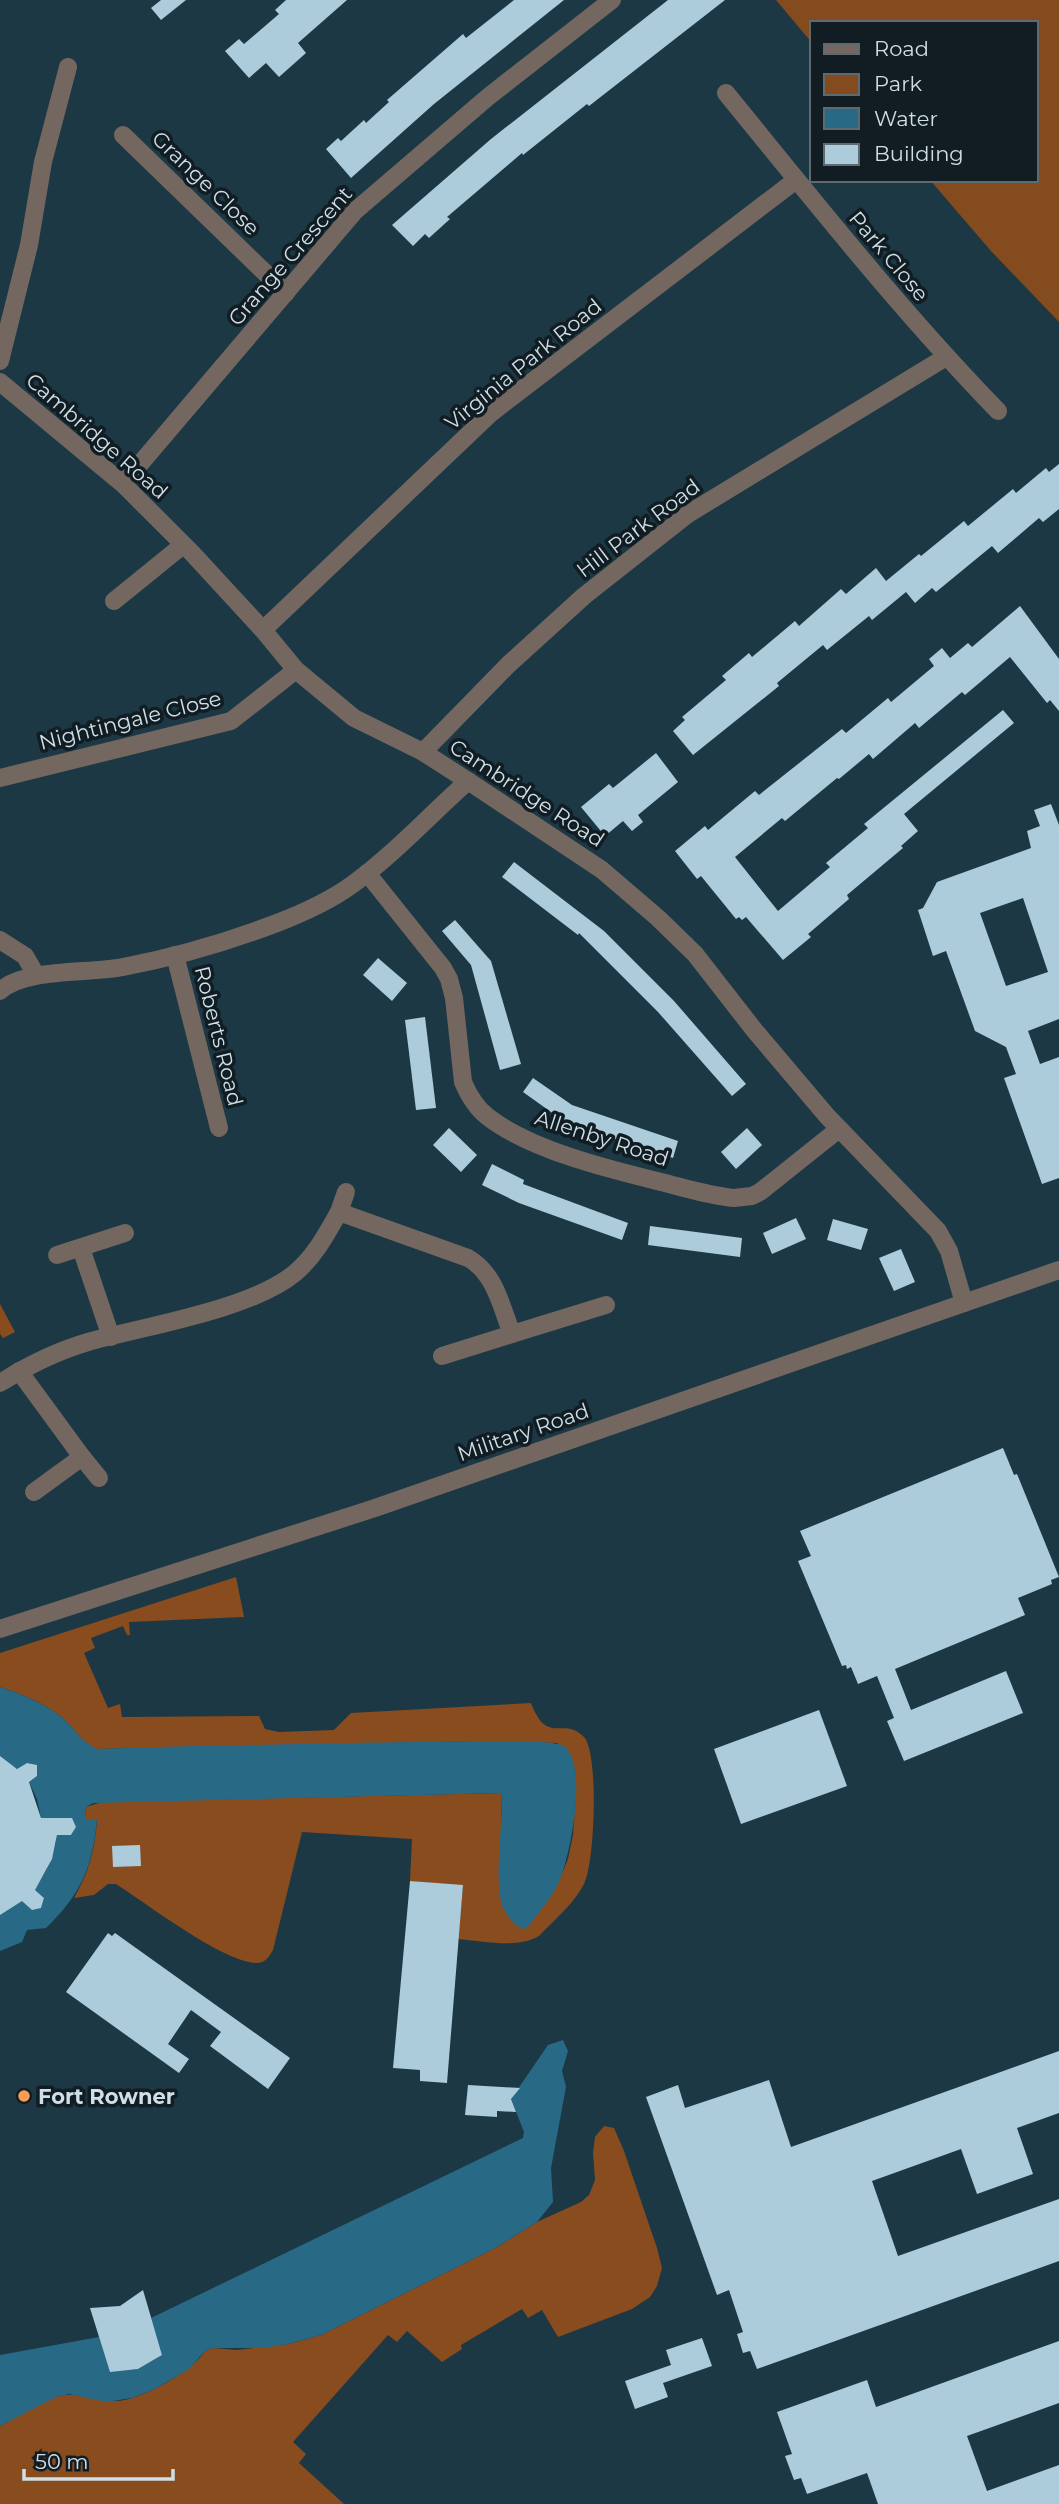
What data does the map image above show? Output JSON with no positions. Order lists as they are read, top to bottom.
{
  "streets": {
    "street": [
      "Grange Close",
      "Grange Crescent",
      "Park Close",
      "Virginia Park Road",
      "Cambridge Road",
      "Hill Park Road",
      "Nightingale Close",
      "Roberts Road",
      "Allenby Road",
      "Military Road"
    ]
  },
  "crossings": [
    ["Grange Close", "Grange Crescent"],
    ["Grange Crescent", "Cambridge Road"],
    ["Park Close", "Virginia Park Road"],
    ["Park Close", "Hill Park Road"],
    ["Virginia Park Road", "Cambridge Road"],
    ["Cambridge Road", "Hill Park Road"],
    ["Cambridge Road", "Nightingale Close"],
    ["Cambridge Road", "Allenby Road"],
    ["Cambridge Road", "Military Road"]
  ],
  "places": ["Fort Rowner"],
  "legend": [
    "Road",
    "Park",
    "Water",
    "Building"
  ],
  "scale_bar": "50 m"
}
